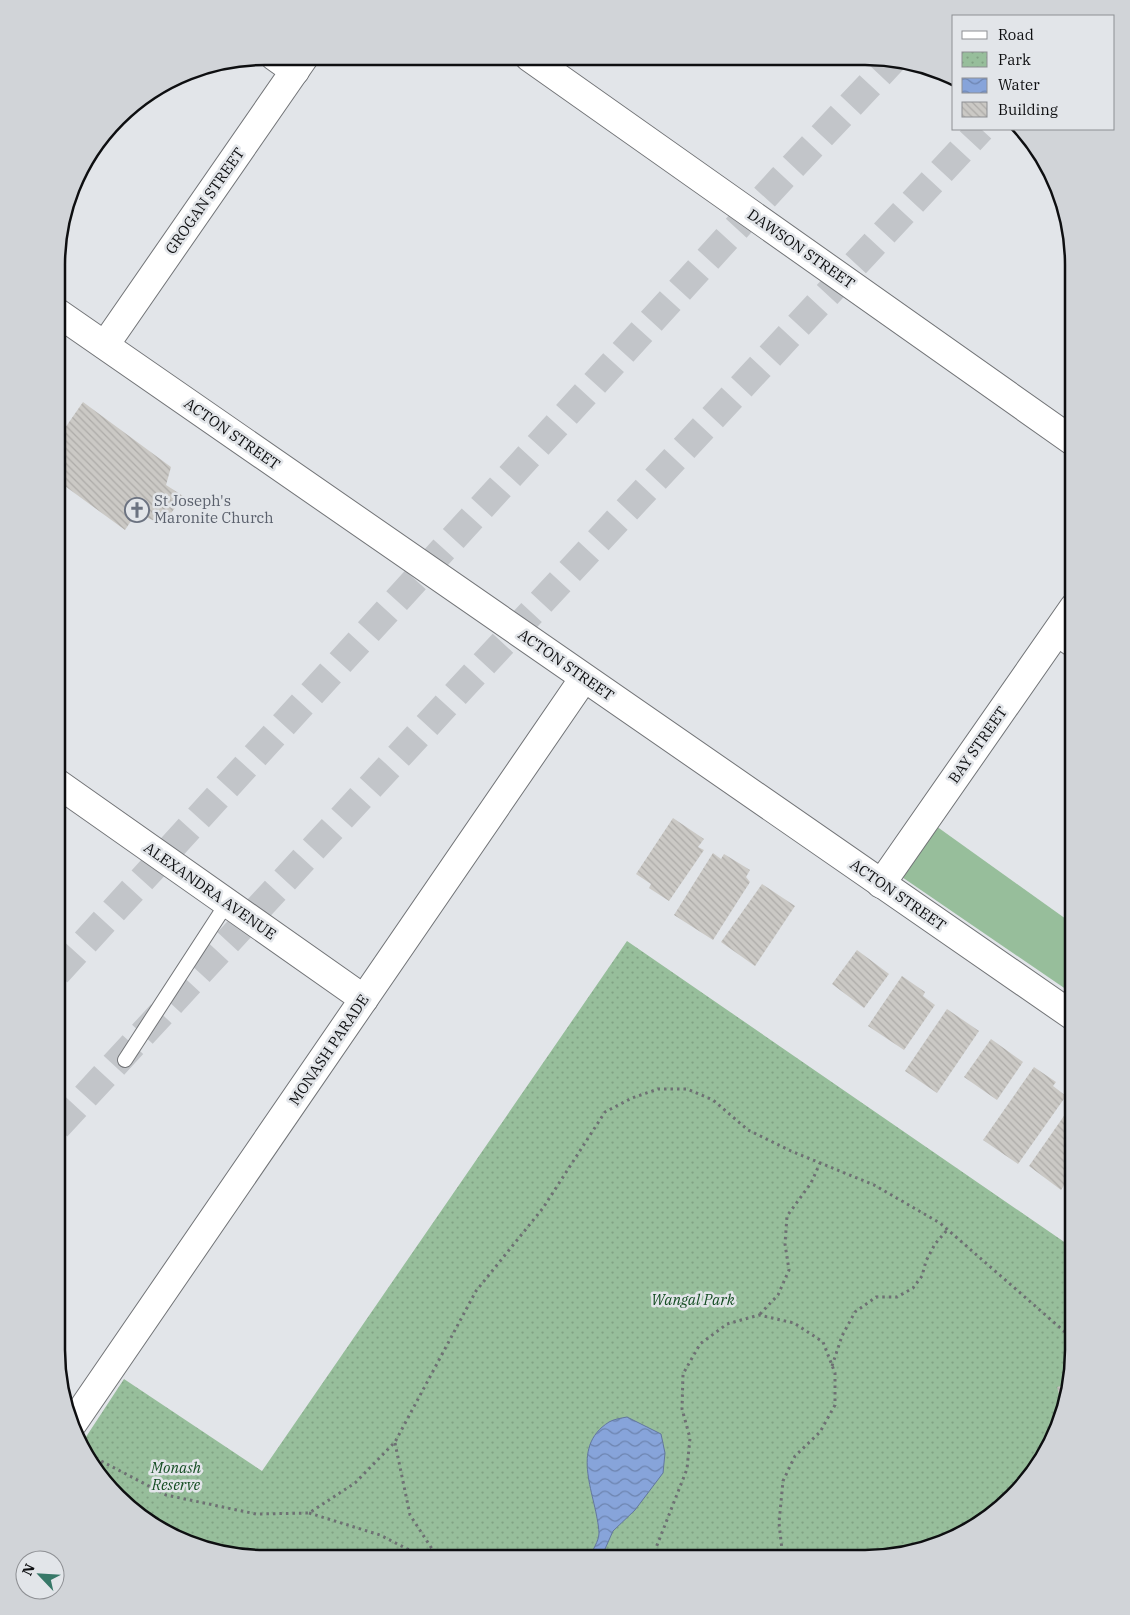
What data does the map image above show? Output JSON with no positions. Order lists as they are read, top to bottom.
{
  "streets": {
    "street": [
      "GROGAN STREET",
      "DAWSON STREET",
      "ACTON STREET",
      "BAY STREET",
      "ALEXANDRA AVENUE",
      "MONASH PARADE"
    ]
  },
  "crossings": [
    ["GROGAN STREET", "ACTON STREET"],
    ["ACTON STREET", "BAY STREET"],
    ["ACTON STREET", "MONASH PARADE"],
    ["ALEXANDRA AVENUE", "MONASH PARADE"]
  ],
  "parks": ["Wangal Park", "Monash Reserve"],
  "places": {
    "church": ["St Joseph's Maronite Church"]
  },
  "legend": [
    "Road",
    "Park",
    "Water",
    "Building"
  ],
  "north": "top left"
}
